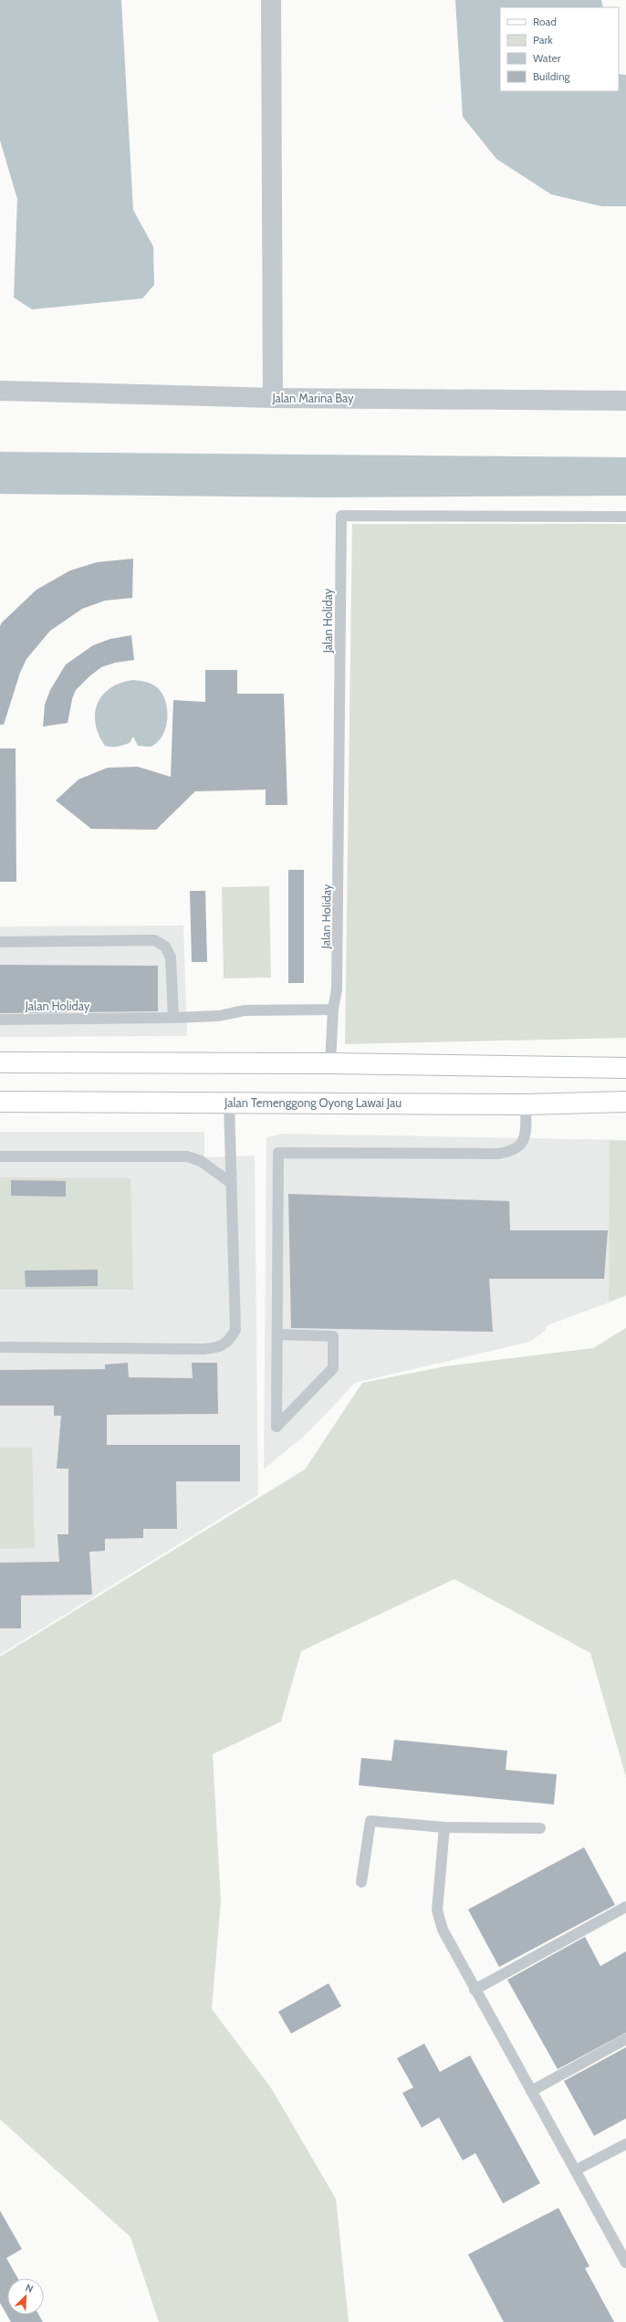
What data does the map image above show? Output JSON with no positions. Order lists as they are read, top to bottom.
{
  "streets": {
    "main road": ["Jalan Temenggong Oyong Lawai Jau"],
    "street": ["Jalan Marina Bay"],
    "lane": ["Jalan Holiday"]
  },
  "legend": [
    "Road",
    "Park",
    "Water",
    "Building"
  ],
  "north": "top right"
}
